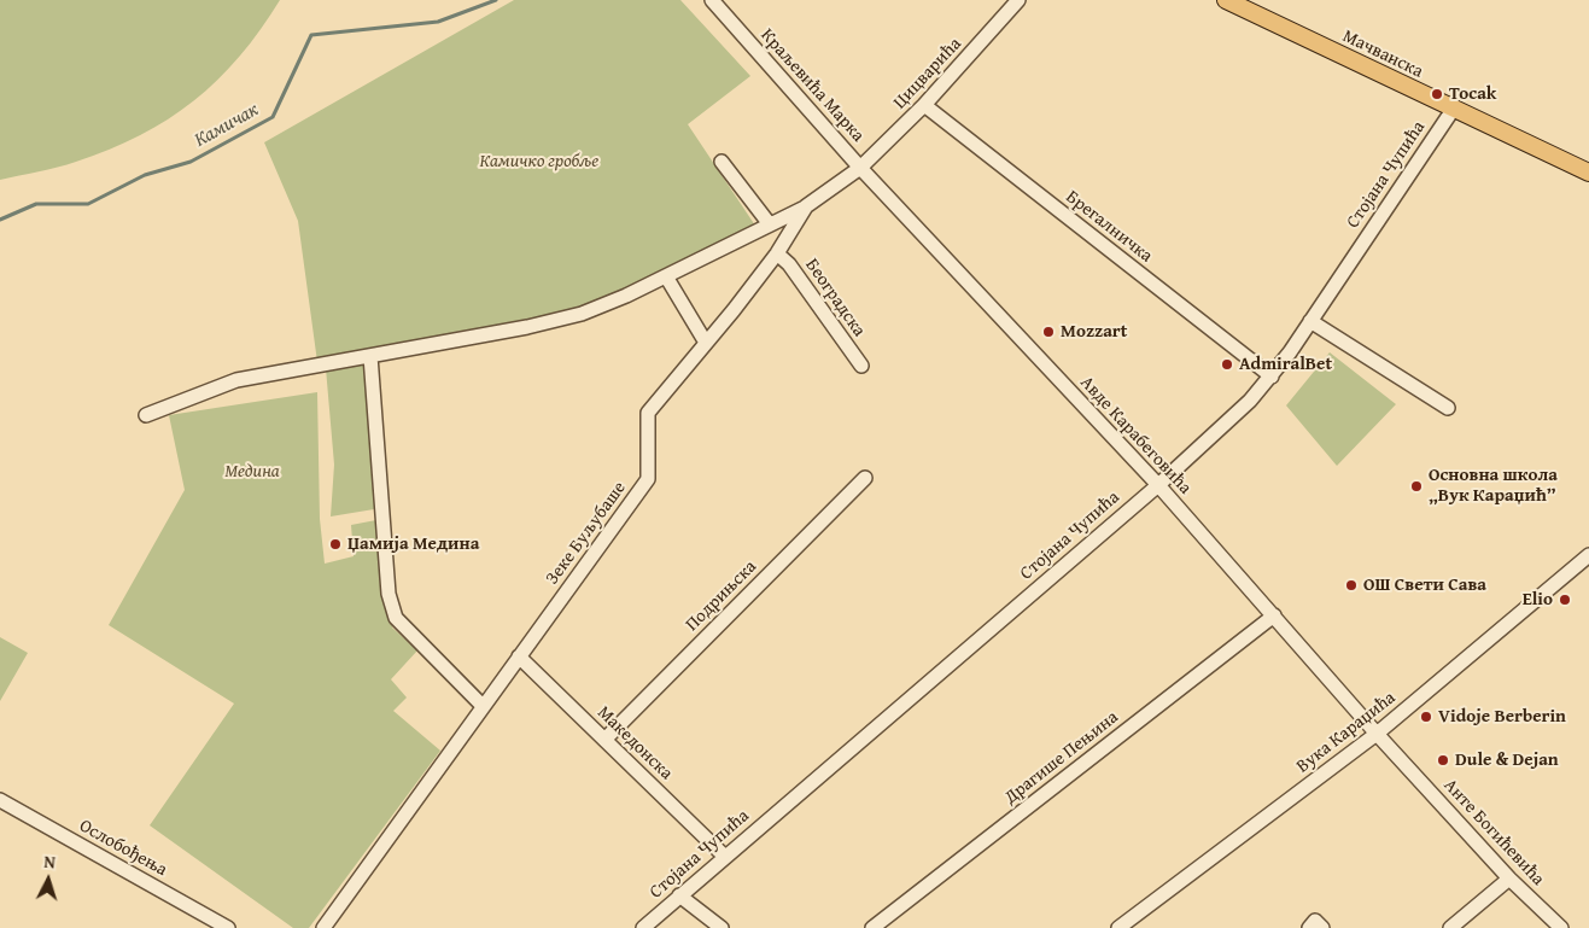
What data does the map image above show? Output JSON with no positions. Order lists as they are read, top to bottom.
{
  "streets": {
    "main road": ["Мачванска"],
    "street": [
      "Цицварића",
      "Краљевића Марка",
      "Стојана Чупића",
      "Брегалничка",
      "Београдска",
      "Авде Карабеговића",
      "Зеке Буљубаше",
      "Подрињска",
      "Вука Караџића",
      "Македонска",
      "Драгише Пењина",
      "Анте Богићевића",
      "Ослобођења"
    ]
  },
  "crossings": [
    ["Мачванска", "Стојана Чупића"],
    ["Цицварића", "Краљевића Марка"],
    ["Цицварића", "Брегалничка"],
    ["Цицварића", "Авде Карабеговића"],
    ["Цицварића", "Зеке Буљубаше"],
    ["Краљевића Марка", "Авде Карабеговића"],
    ["Краљевића Марка", "Зеке Буљубаше"],
    ["Стојана Чупића", "Брегалничка"],
    ["Стојана Чупића", "Авде Карабеговића"],
    ["Стојана Чупића", "Македонска"],
    ["Београдска", "Зеке Буљубаше"],
    ["Авде Карабеговића", "Зеке Буљубаше"],
    ["Авде Карабеговића", "Вука Караџића"],
    ["Авде Карабеговића", "Драгише Пењина"],
    ["Авде Карабеговића", "Анте Богићевића"],
    ["Зеке Буљубаше", "Македонска"],
    ["Подрињска", "Македонска"],
    ["Вука Караџића", "Анте Богићевића"]
  ],
  "water": ["Камичак"],
  "parks": ["Камичко гробље", "Медина"],
  "places": [
    "Tocak",
    "Mozzart",
    "AdmiralBet",
    "Основна школа „Вук Караџић”",
    "Џамија Медина",
    "ОШ Свети Сава",
    "Elio",
    "Vidoje Berberin",
    "Dule & Dejan"
  ],
  "north": "top"
}
